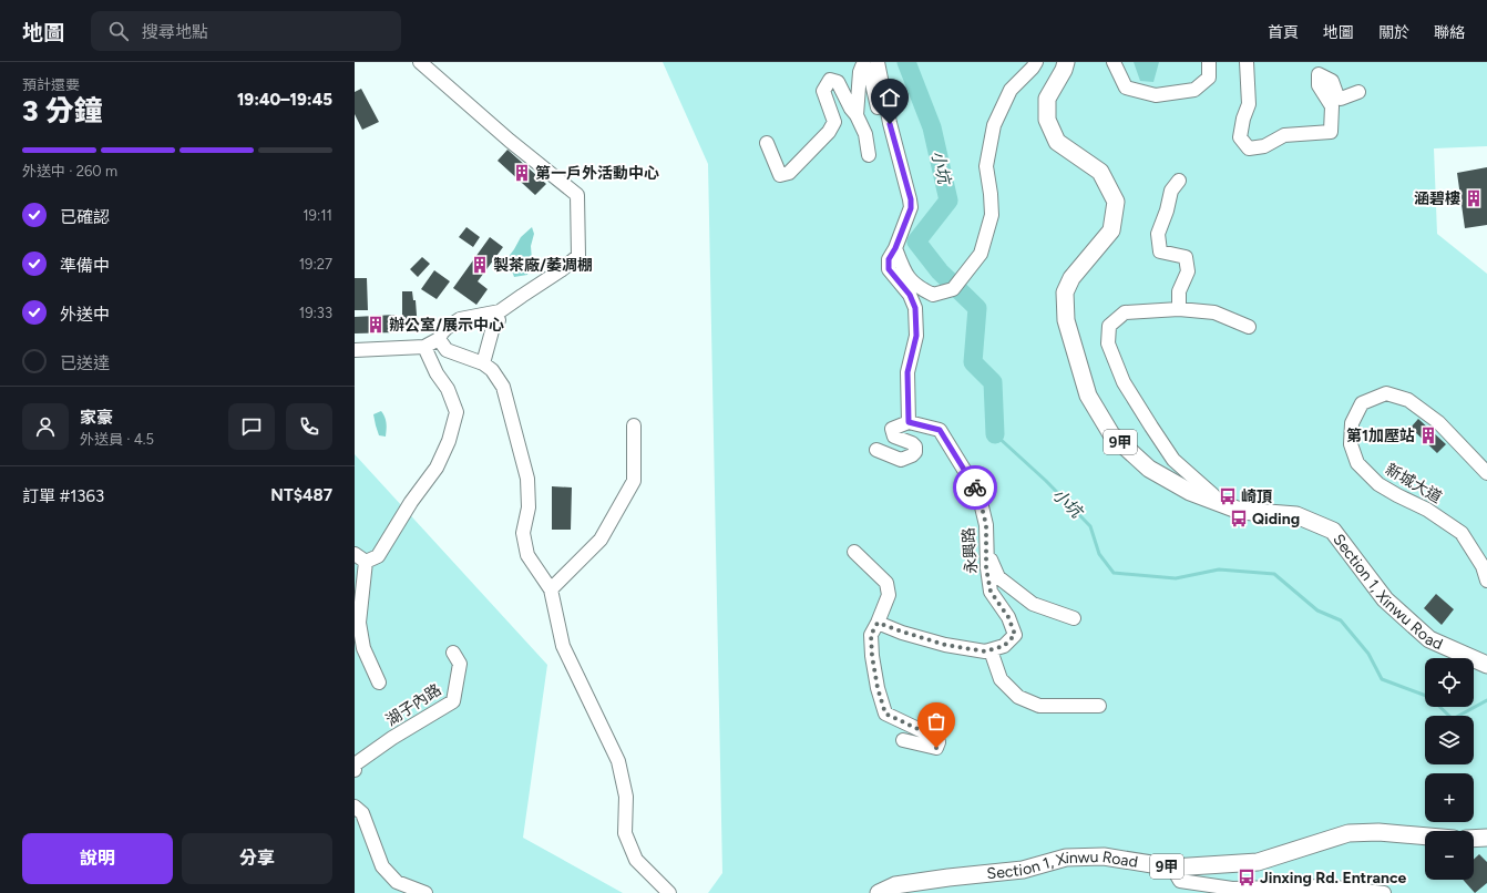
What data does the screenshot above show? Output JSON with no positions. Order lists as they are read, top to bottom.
{
  "streets": {
    "main road": ["9甲", "Section 1, Xinwu Road"],
    "street": ["新城大道", "永興路", "湖子內路"]
  },
  "water": ["小坑"],
  "places": {
    "building": [
      "第一戶外活動中心",
      "涵碧樓",
      "製茶廠/萎凋棚",
      "辦公室/展示中心",
      "第1加壓站"
    ],
    "bus stop": ["崎頂", "Qiding", "Jinxing Rd. Entrance"]
  },
  "page": {
    "header": "地圖",
    "search": "搜尋地點",
    "nav": [
      "首頁",
      "地圖",
      "關於",
      "聯絡"
    ],
    "heading": ["3 分鐘", "預計還要", "19:40–19:45"],
    "panel": [
      "家豪",
      "外送員 · 4.5",
      "訂單 #1363",
      "NT$487"
    ],
    "bar": "外送中 · 260 m",
    "list": [
      ["已確認", "19:11"],
      ["準備中", "19:27"],
      ["外送中", "19:33"],
      "已送達"
    ],
    "map_buttons": ["+", "−"],
    "buttons": ["說明", "分享"]
  }
}
